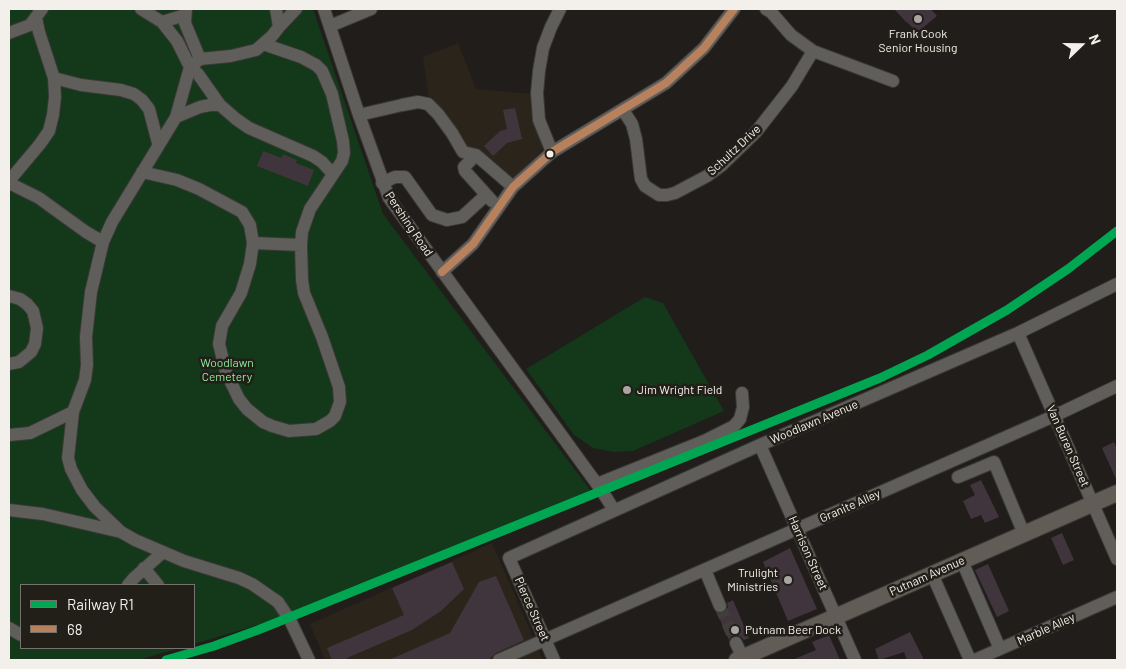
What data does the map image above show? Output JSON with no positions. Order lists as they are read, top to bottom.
{
  "streets": {
    "main road": ["Putnam Avenue"],
    "street": [
      "Schultz Drive",
      "Pershing Road",
      "Woodlawn Avenue",
      "Van Buren Street",
      "Granite Alley",
      "Harrison Street",
      "Pierce Street",
      "Marble Alley"
    ]
  },
  "crossings": [
    ["Pershing Road", "Woodlawn Avenue"],
    ["Woodlawn Avenue", "Van Buren Street"],
    ["Woodlawn Avenue", "Harrison Street"],
    ["Woodlawn Avenue", "Pierce Street"],
    ["Van Buren Street", "Granite Alley"],
    ["Van Buren Street", "Putnam Avenue"],
    ["Granite Alley", "Harrison Street"],
    ["Granite Alley", "Pierce Street"],
    ["Harrison Street", "Putnam Avenue"]
  ],
  "parks": ["Woodlawn Cemetery"],
  "places": [
    "Frank Cook Senior Housing",
    "Jim Wright Field",
    "Trulight Ministries",
    "Putnam Beer Dock"
  ],
  "lines": ["transit line 68", "rail line R1"],
  "legend": ["Railway R1", "68"],
  "north": "right"
}
